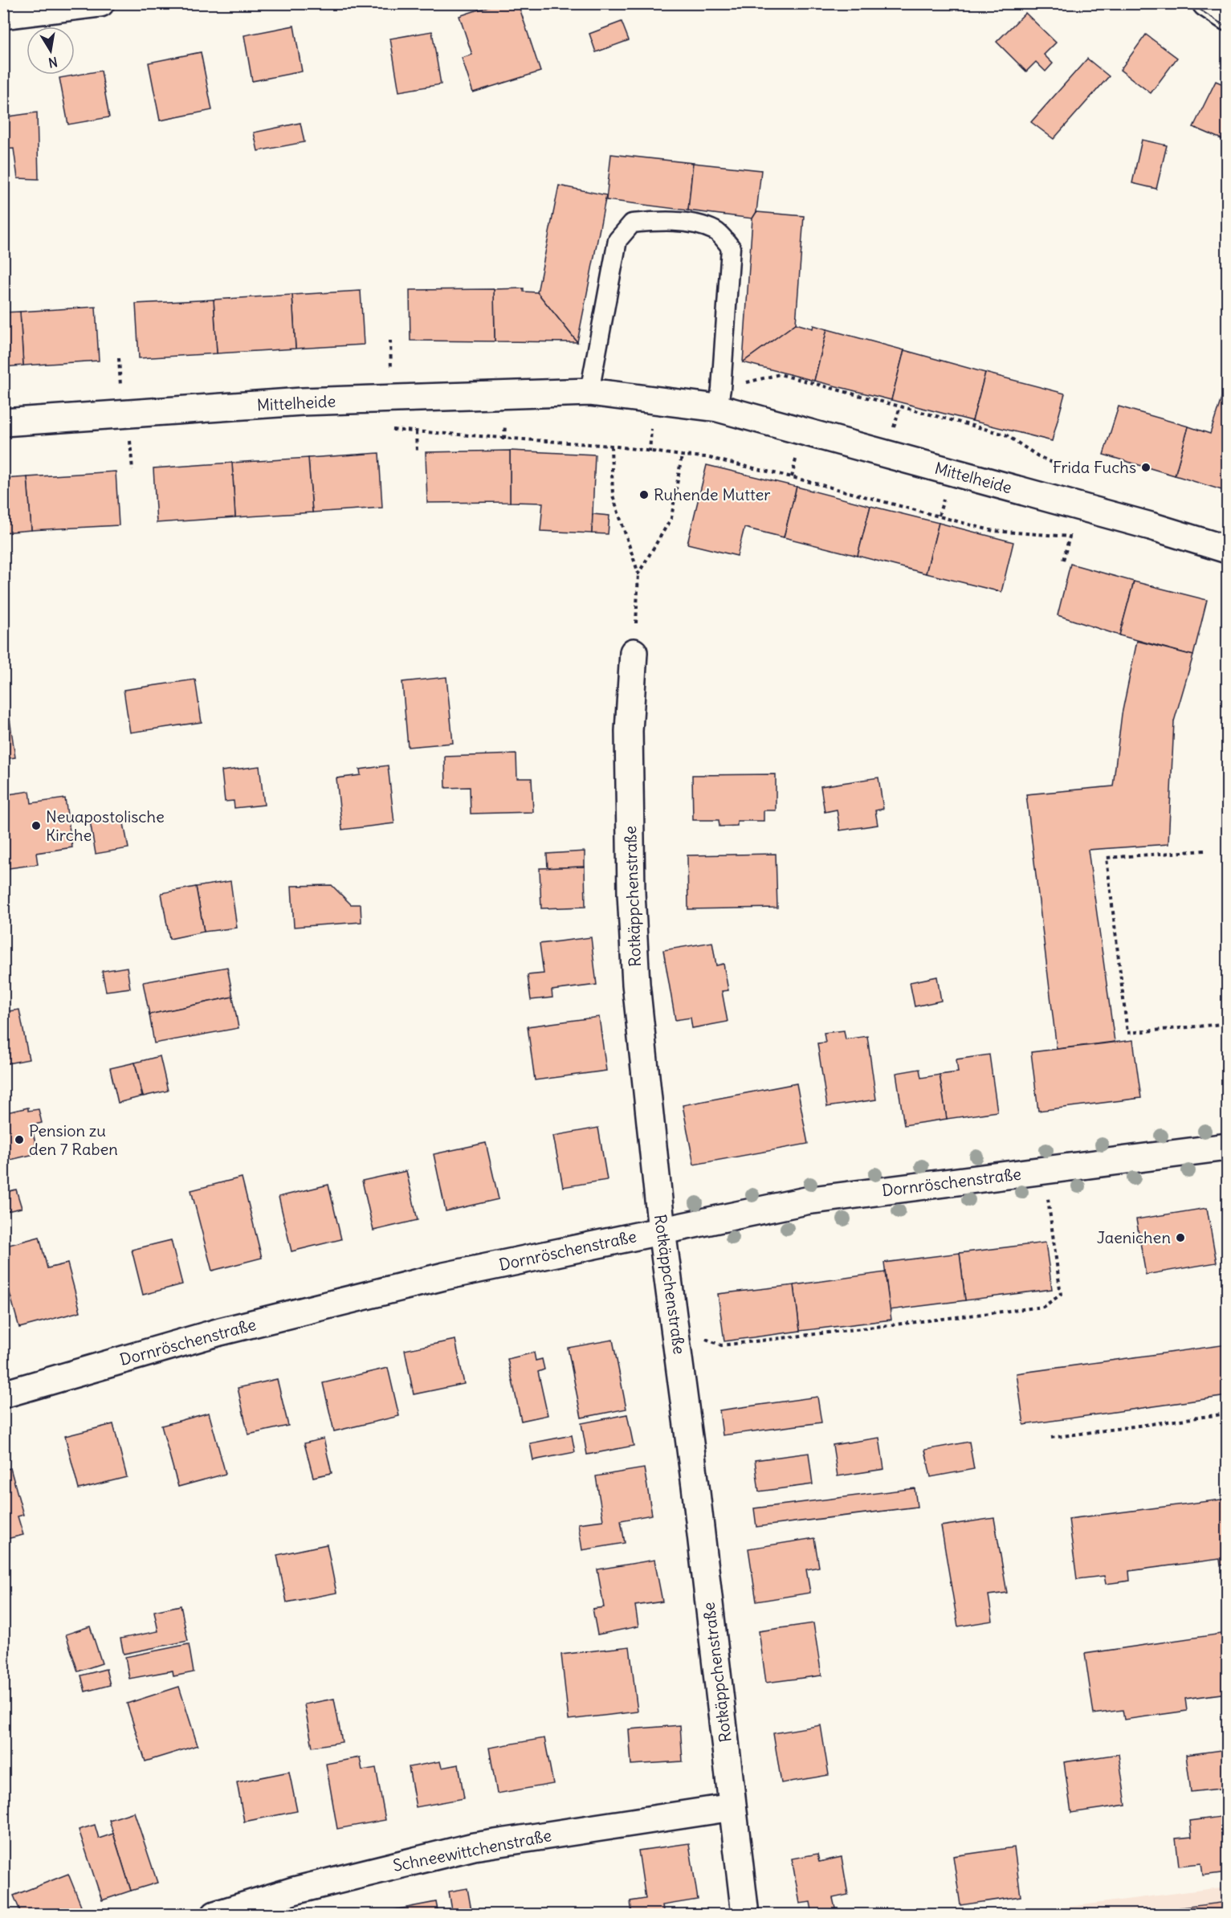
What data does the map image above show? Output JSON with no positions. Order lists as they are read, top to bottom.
{
  "streets": {
    "street": [
      "Mittelheide",
      "Rotkäppchenstraße",
      "Dornröschenstraße",
      "Schneewittchenstraße"
    ]
  },
  "crossings": [
    ["Rotkäppchenstraße", "Dornröschenstraße"],
    ["Rotkäppchenstraße", "Schneewittchenstraße"]
  ],
  "places": [
    "Frida Fuchs",
    "Ruhende Mutter",
    "Neuapostolische Kirche",
    "Pension zu den 7 Raben",
    "Jaenichen"
  ],
  "north": "bottom"
}
